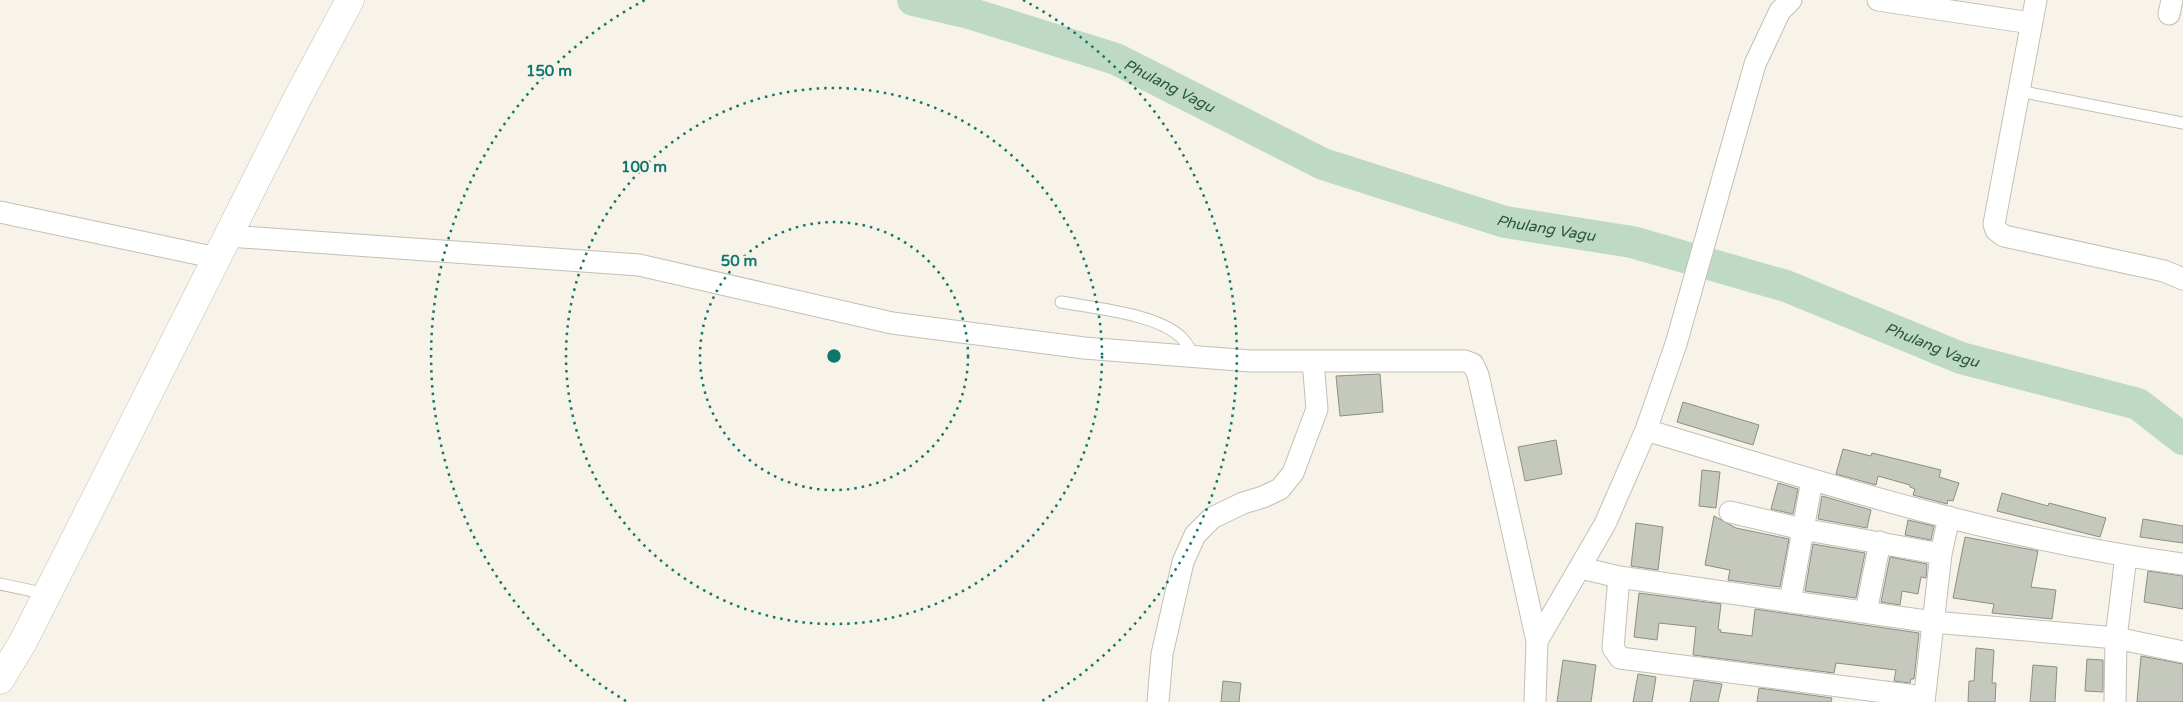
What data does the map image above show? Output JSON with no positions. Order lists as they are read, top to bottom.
{
  "water": ["Phulang Vagu"],
  "rings": ["150 m", "100 m", "50 m"]
}
